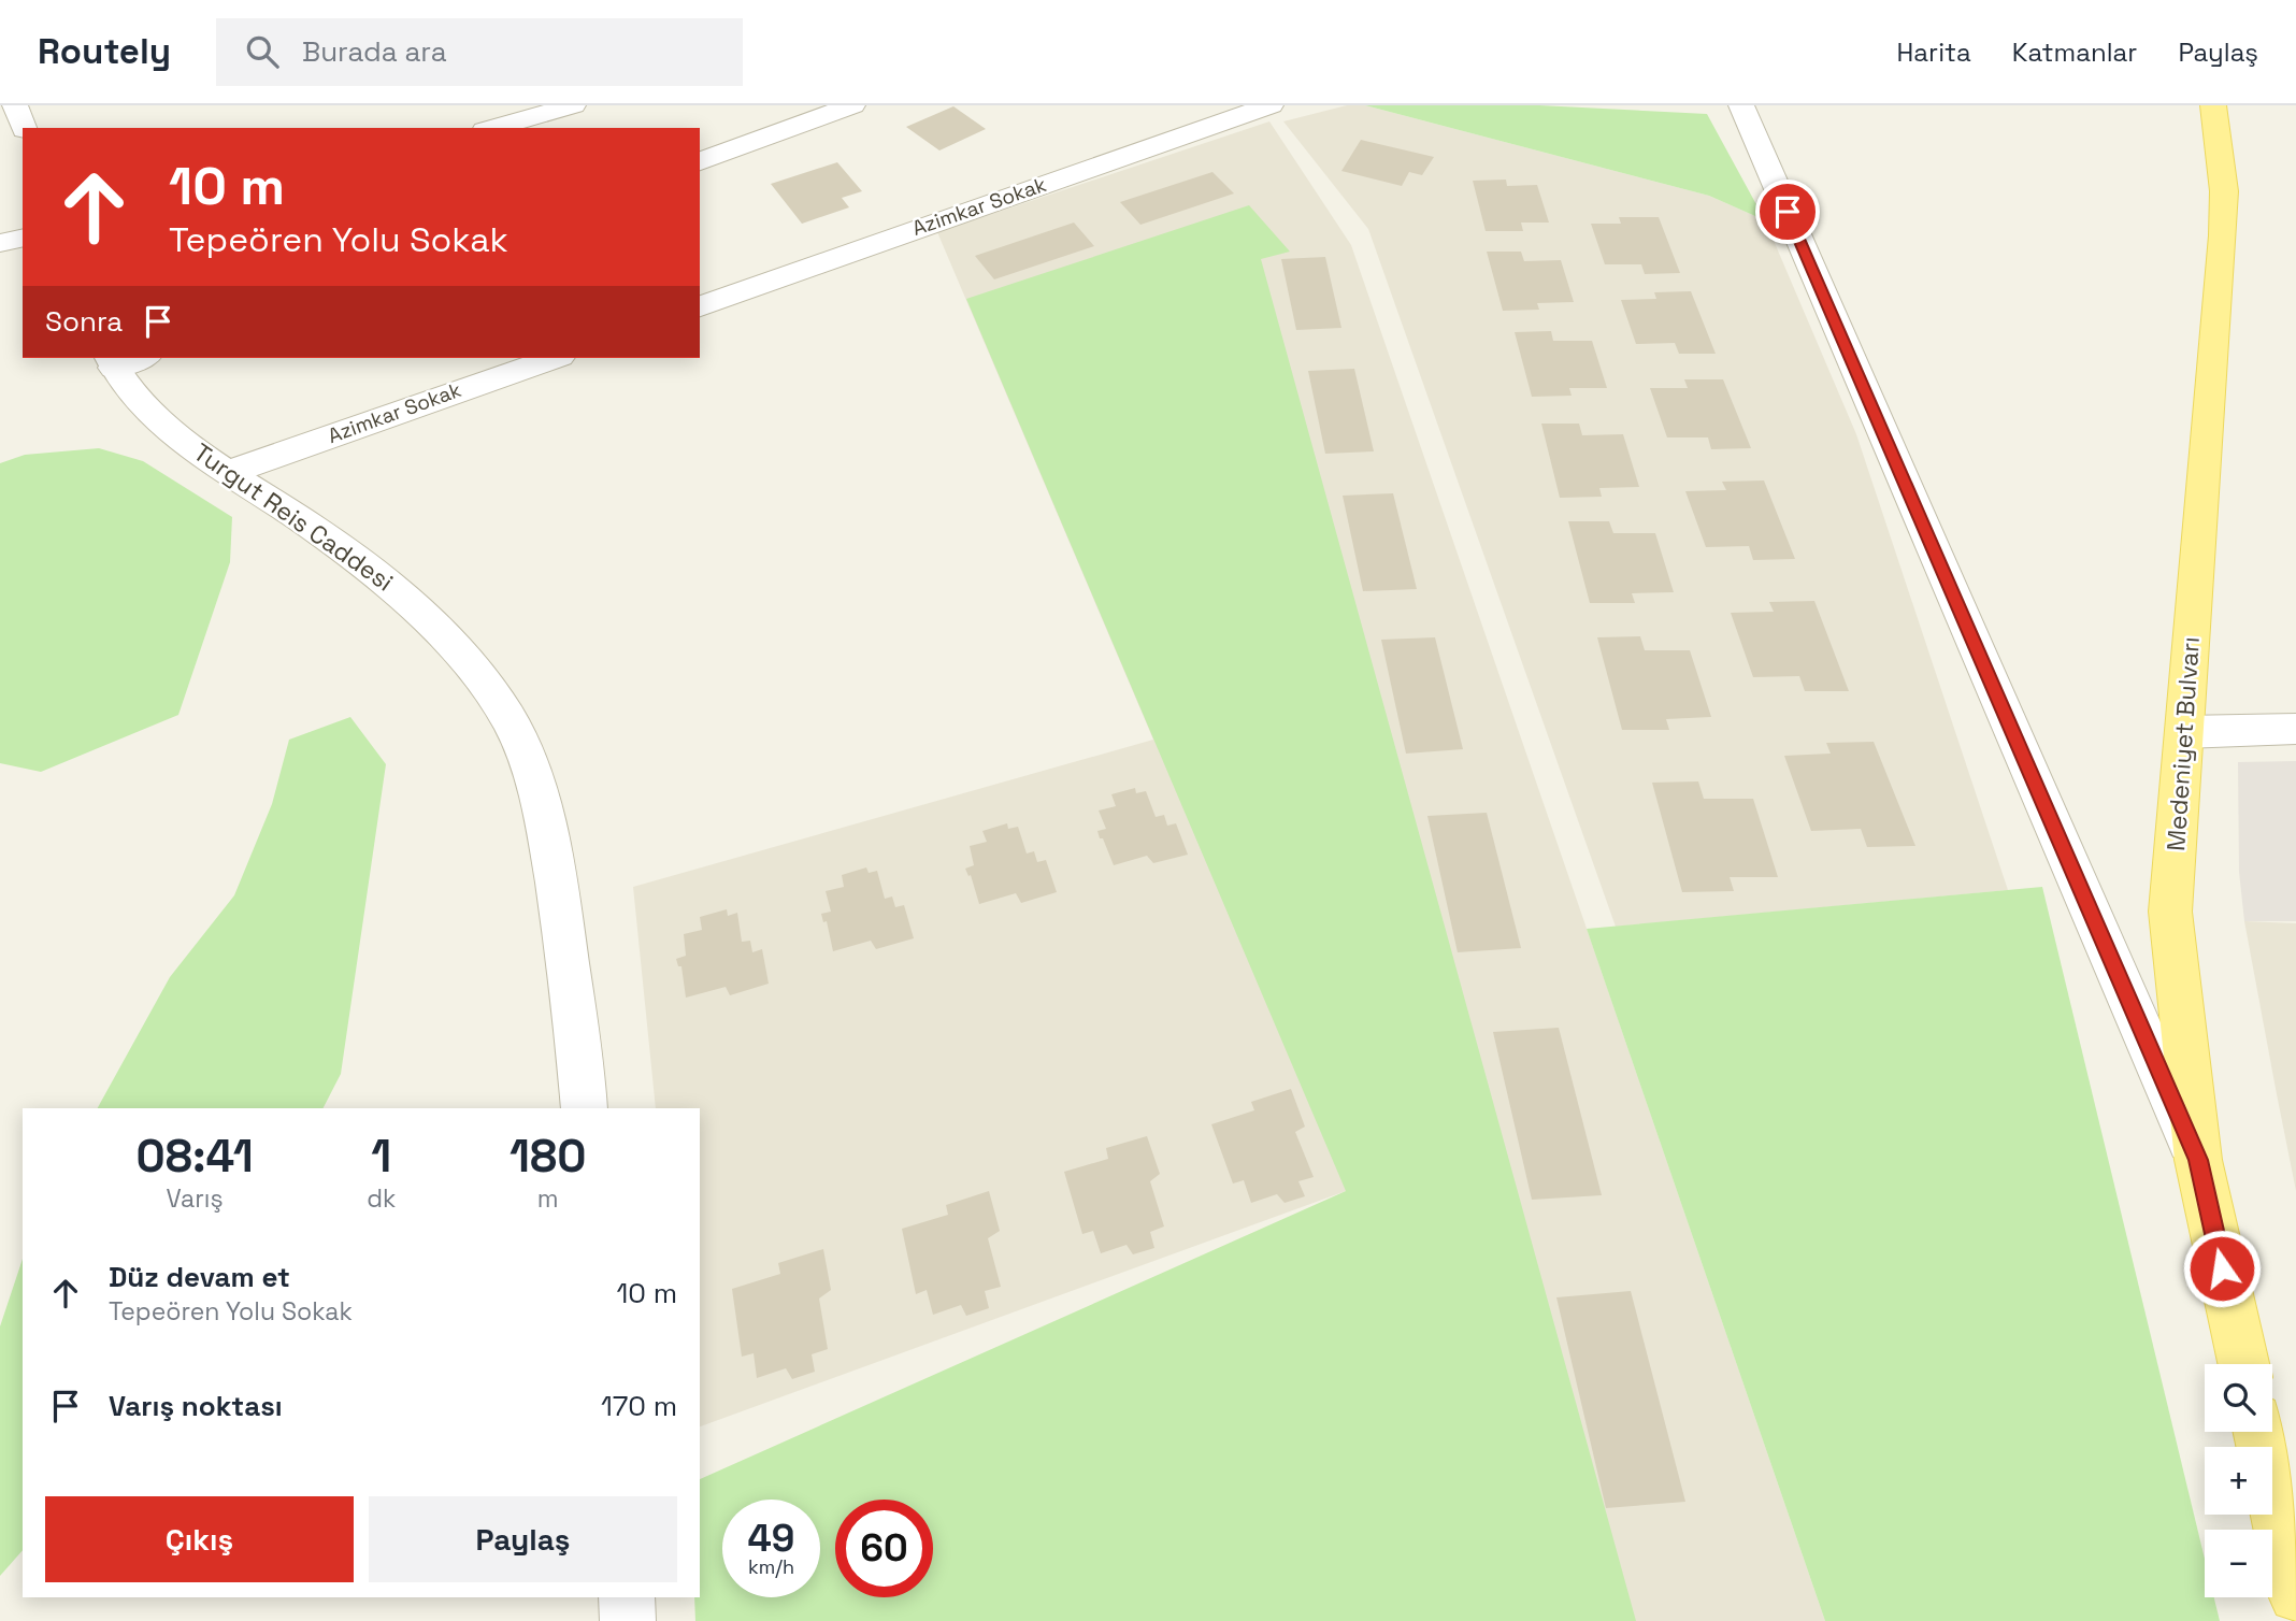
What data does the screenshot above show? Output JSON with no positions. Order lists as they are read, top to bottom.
{
  "streets": {
    "main road": ["Medeniyet Bulvarı"],
    "street": ["Azimkar Sokak", "Turgut Reis Caddesi"]
  },
  "crossings": [
    ["Azimkar Sokak", "Turgut Reis Caddesi"]
  ],
  "page": {
    "header": "Routely",
    "search": "Burada ara",
    "nav": ["Harita", "Katmanlar", "Paylaş"],
    "turn": ["10 m", "Tepeören Yolu Sokak"],
    "then": "Sonra",
    "eta": [
      "08:41",
      "Varış",
      "1",
      "dk",
      "180",
      "m"
    ],
    "list": [
      {
        "name": "Düz devam et",
        "note": "Tepeören Yolu Sokak",
        "value": "10 m"
      },
      {
        "name": "Varış noktası",
        "value": "170 m"
      }
    ],
    "map_buttons": ["+", "−"],
    "buttons": ["Çıkış", "Paylaş"],
    "speed": "49 km/h",
    "limit": "60"
  }
}
